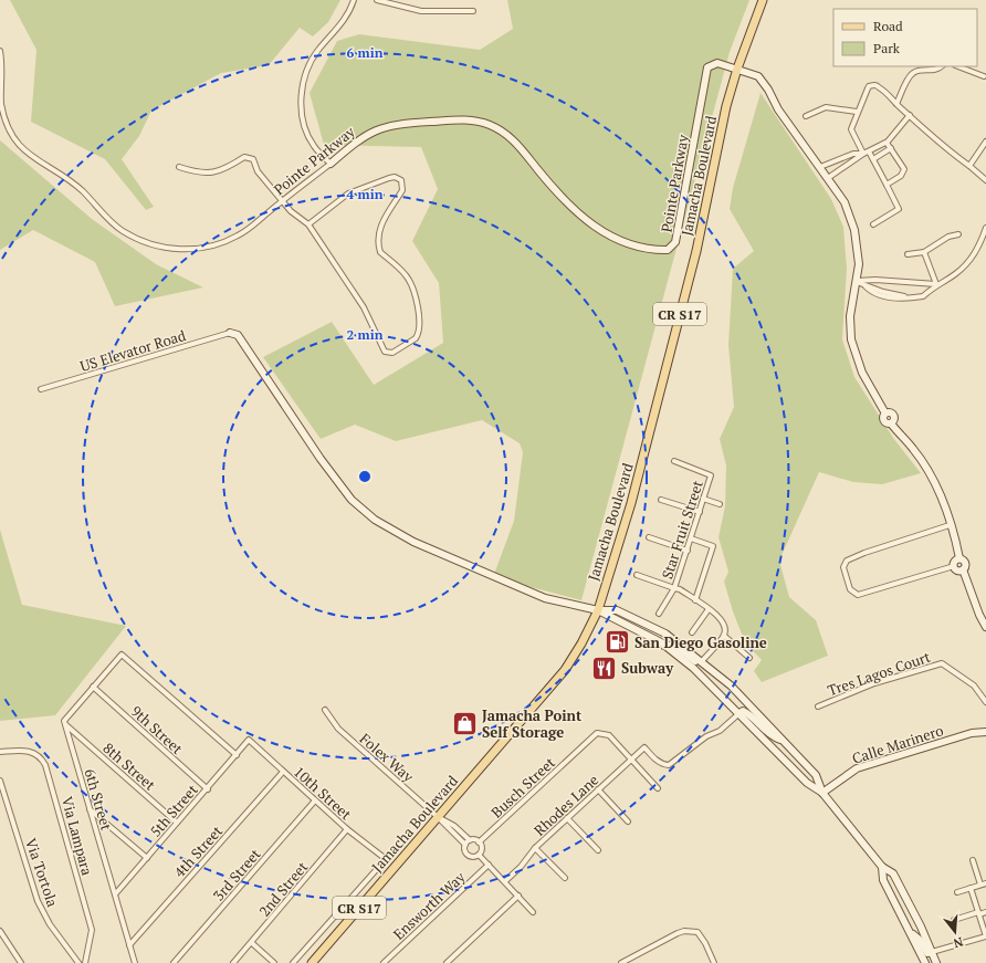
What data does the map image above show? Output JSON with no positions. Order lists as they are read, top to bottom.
{
  "streets": {
    "main road": ["Jamacha Boulevard", "CR S17"],
    "street": [
      "Pointe Parkway",
      "US Elevator Road",
      "Star Fruit Street",
      "Tres Lagos Court",
      "9th Street",
      "Calle Marinero",
      "Folex Way",
      "8th Street",
      "Busch Street",
      "10th Street",
      "6th Street",
      "Rhodes Lane",
      "5th Street",
      "Via Lampara",
      "4th Street",
      "Via Tortola",
      "3rd Street",
      "2nd Street",
      "Ensworth Way"
    ]
  },
  "crossings": [
    ["Pointe Parkway", "Jamacha Boulevard"],
    ["Jamacha Boulevard", "Folex Way"],
    ["9th Street", "5th Street"],
    ["8th Street", "6th Street"],
    ["8th Street", "5th Street"],
    ["Busch Street", "Rhodes Lane"],
    ["10th Street", "5th Street"],
    ["10th Street", "4th Street"],
    ["10th Street", "3rd Street"],
    ["10th Street", "2nd Street"],
    ["6th Street", "5th Street"],
    ["6th Street", "4th Street"]
  ],
  "places": {
    "fuel station": ["San Diego Gasoline"],
    "restaurant": ["Subway"],
    "shop": ["Jamacha Point Self Storage"]
  },
  "legend": ["Road", "Park"],
  "north": "bottom",
  "rings": ["6 min", "4 min", "2 min"]
}
